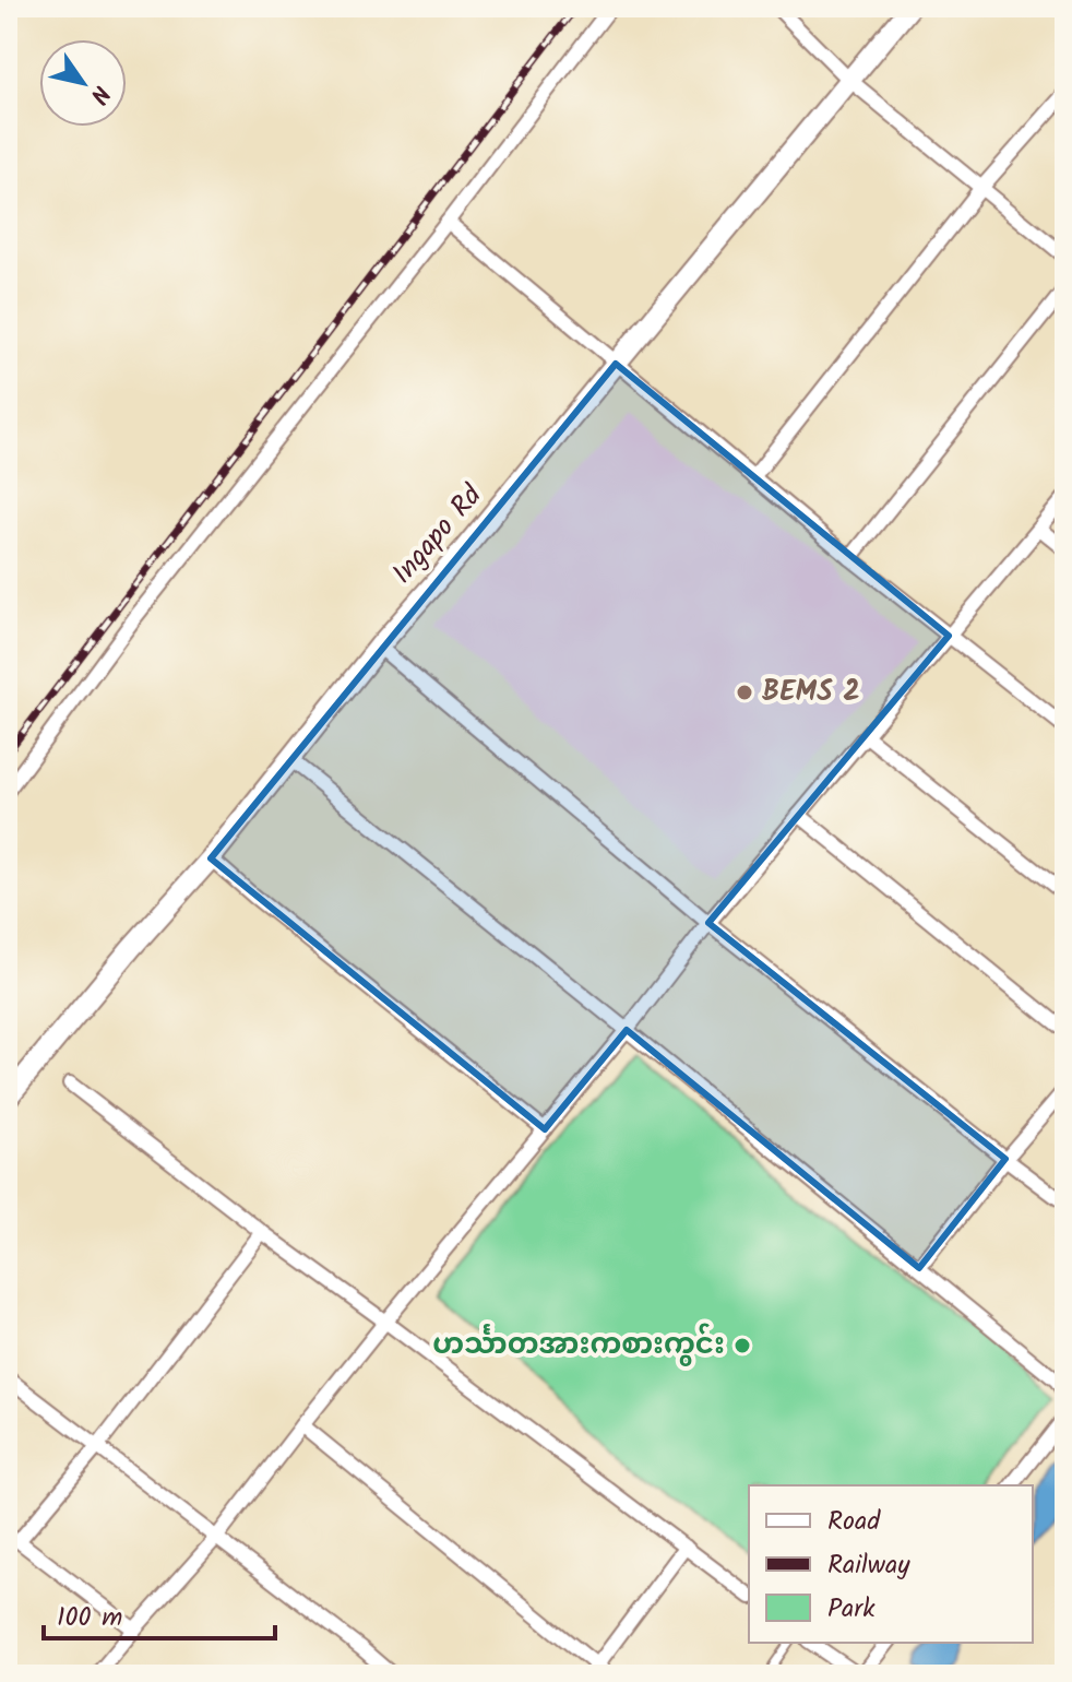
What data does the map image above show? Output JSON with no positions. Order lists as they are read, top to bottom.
{
  "streets": {
    "main road": ["Ingapo Rd"]
  },
  "places": ["BEMS 2", "ဟင်္သာတအားကစားကွင်း"],
  "legend": ["Road", "Railway", "Park"],
  "scale_bar": "100 m",
  "north": "bottom right"
}
